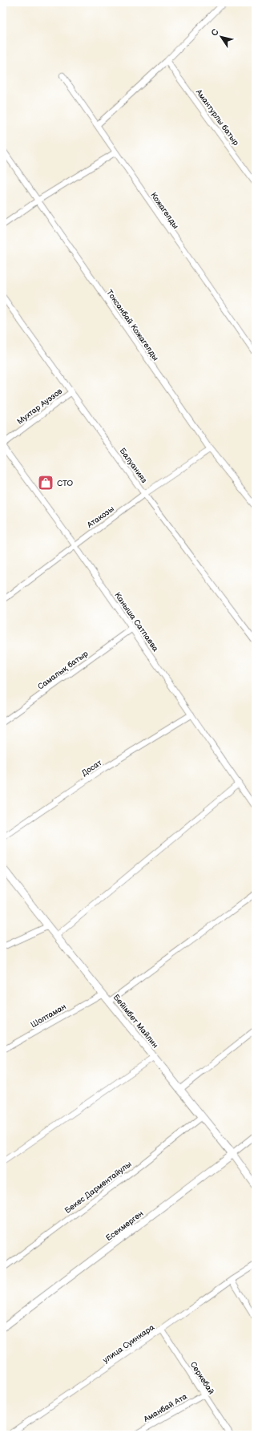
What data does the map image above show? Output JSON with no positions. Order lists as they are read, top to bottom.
{
  "streets": {
    "street": [
      "Амантурлы батыр",
      "Кожагелды",
      "Токсанбай Кожагелды",
      "Мухтар Ауэзов",
      "Балуанияз",
      "Атакозы",
      "Каныша Сатпаева",
      "Самалық батыр",
      "Досат",
      "Шолтаман",
      "Бейімбет Майлин",
      "Бекес Дарментайулы",
      "Eсекмерген",
      "улица Суинкара",
      "Серкебай",
      "Аманбай Ата"
    ]
  },
  "crossings": [
    ["Токсанбай Кожагелды", "Атакозы"],
    ["Мухтар Ауэзов", "Балуанияз"],
    ["Мухтар Ауэзов", "Каныша Сатпаева"],
    ["Балуанияз", "Атакозы"],
    ["Атакозы", "Каныша Сатпаева"],
    ["Каныша Сатпаева", "Самалық батыр"],
    ["Каныша Сатпаева", "Досат"],
    ["Шолтаман", "Бейімбет Майлин"],
    ["Бейімбет Майлин", "Бекес Дарментайулы"],
    ["Бейімбет Майлин", "Eсекмерген"],
    ["улица Суинкара", "Серкебай"],
    ["Серкебай", "Аманбай Ата"]
  ],
  "places": {
    "shop": ["CTO"]
  },
  "north": "top left"
}
